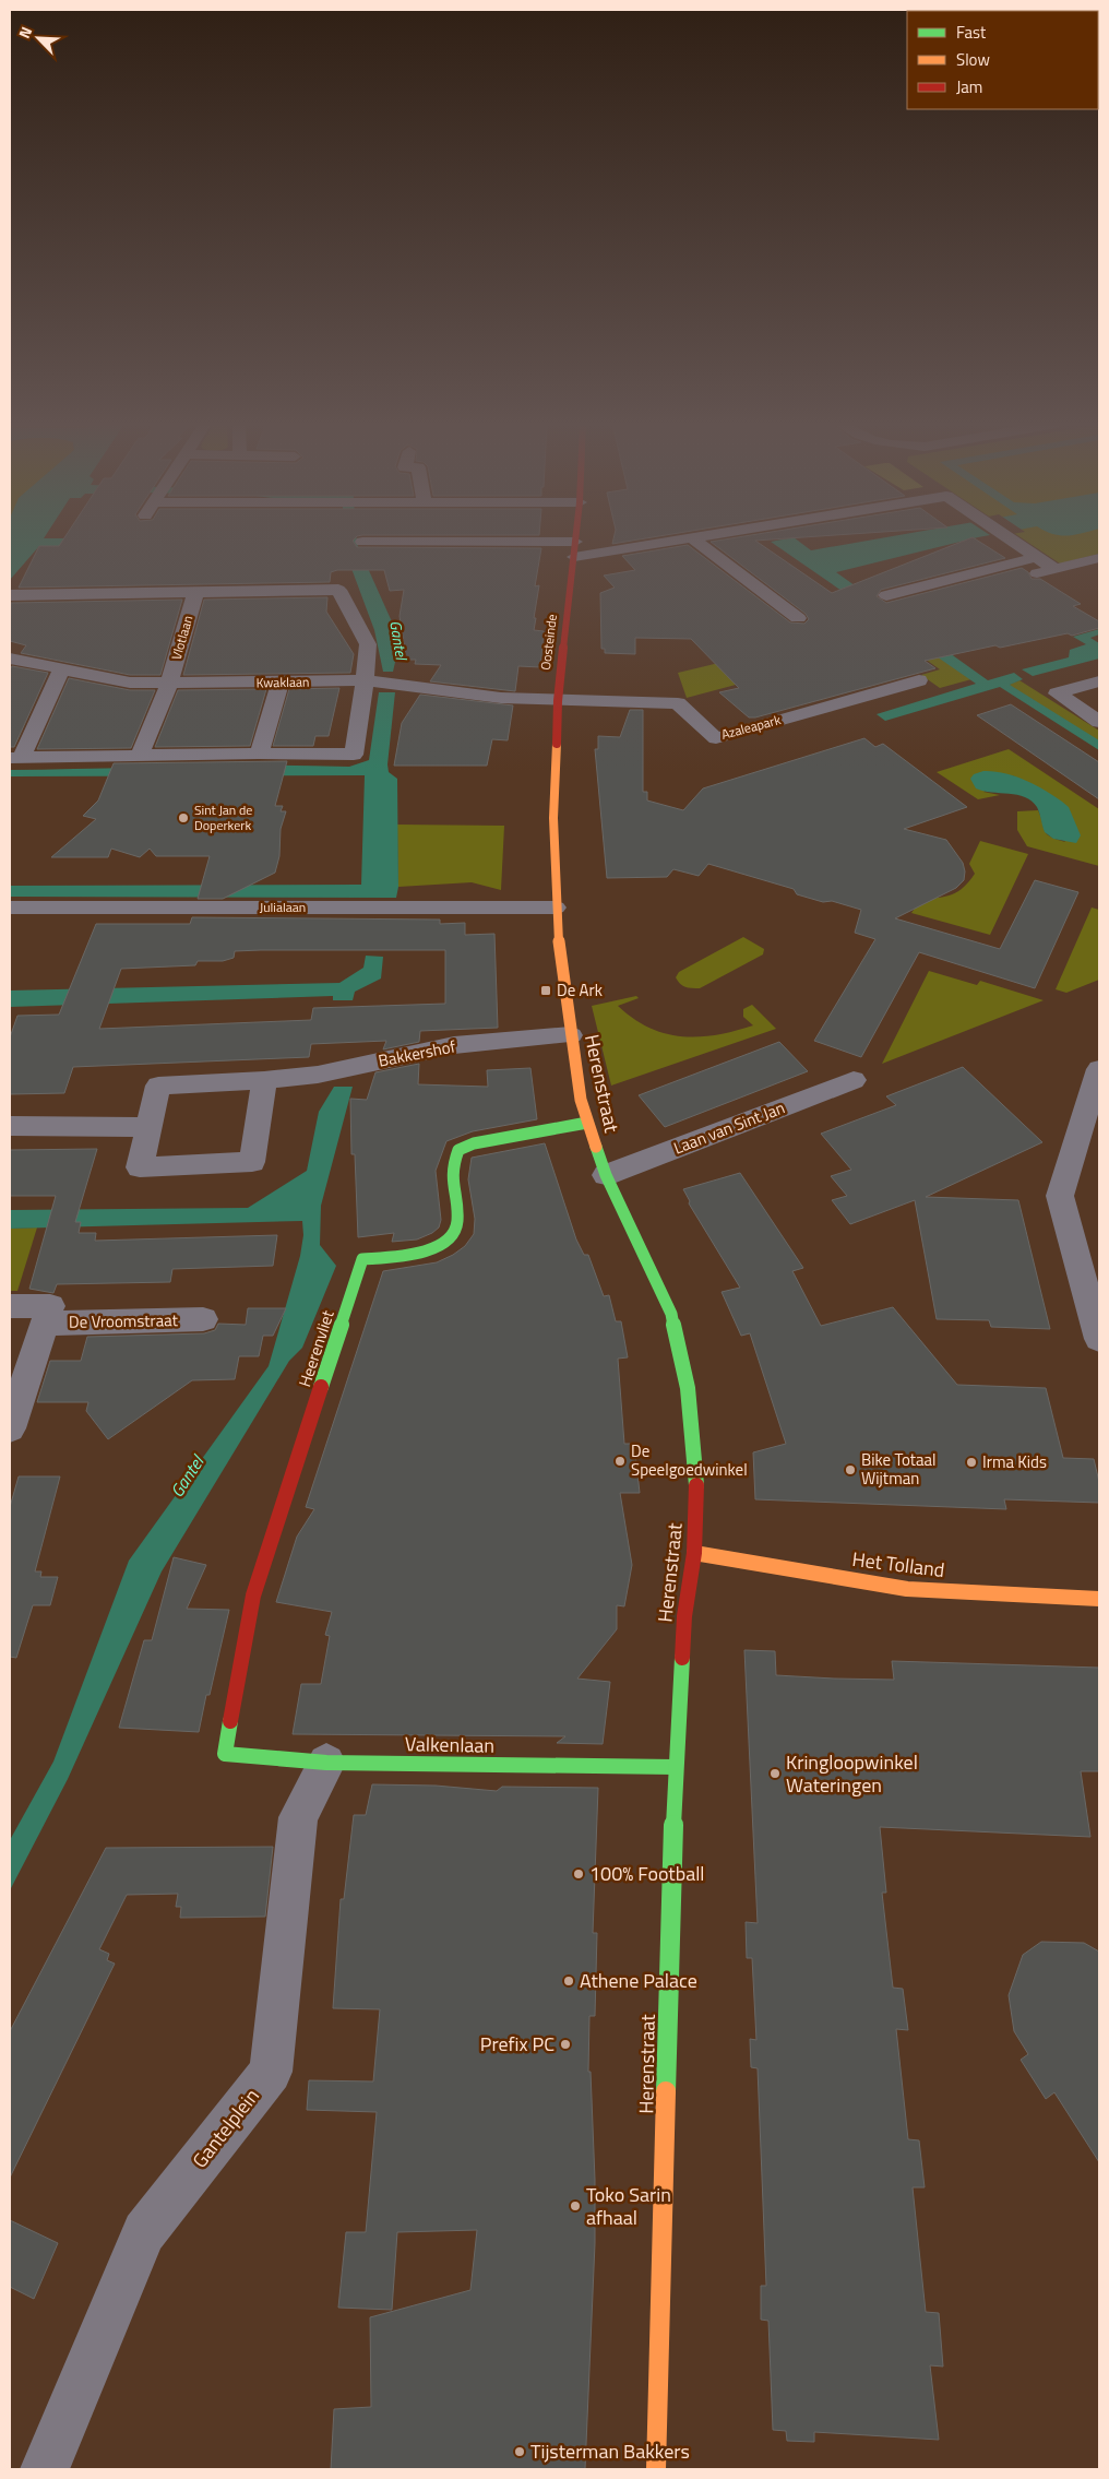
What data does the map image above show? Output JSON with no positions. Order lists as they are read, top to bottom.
{
  "streets": {
    "street": [
      "Vlotlaan",
      "Oosteinde",
      "Kwaklaan",
      "Azaleapark",
      "Julialaan",
      "Bakkershof",
      "Herenstraat",
      "Laan van Sint Jan",
      "De Vroomstraat",
      "Heerenvliet",
      "Het Tolland",
      "Valkenlaan",
      "Gantelplein"
    ]
  },
  "crossings": [
    ["Vlotlaan", "Kwaklaan"],
    ["Oosteinde", "Kwaklaan"],
    ["Oosteinde", "Azaleapark"],
    ["Oosteinde", "Herenstraat"],
    ["Kwaklaan", "Azaleapark"],
    ["Kwaklaan", "Herenstraat"],
    ["Azaleapark", "Herenstraat"],
    ["Julialaan", "Herenstraat"],
    ["Bakkershof", "Herenstraat"],
    ["Herenstraat", "Laan van Sint Jan"],
    ["Herenstraat", "Heerenvliet"],
    ["Herenstraat", "Het Tolland"],
    ["Herenstraat", "Valkenlaan"],
    ["Heerenvliet", "Valkenlaan"],
    ["Valkenlaan", "Gantelplein"]
  ],
  "water": ["Gantel"],
  "places": {
    "other": [
      "Sint Jan de Doperkerk",
      "De Speelgoedwinkel",
      "Irma Kids",
      "Bike Totaal Wijtman",
      "Kringloopwinkel Wateringen",
      "100% Football",
      "Athene Palace",
      "Prefix PC",
      "Toko Sarin afhaal",
      "Tijsterman Bakkers"
    ],
    "transit": ["De Ark"]
  },
  "legend": ["Fast", "Slow", "Jam"],
  "north": "top left"
}
